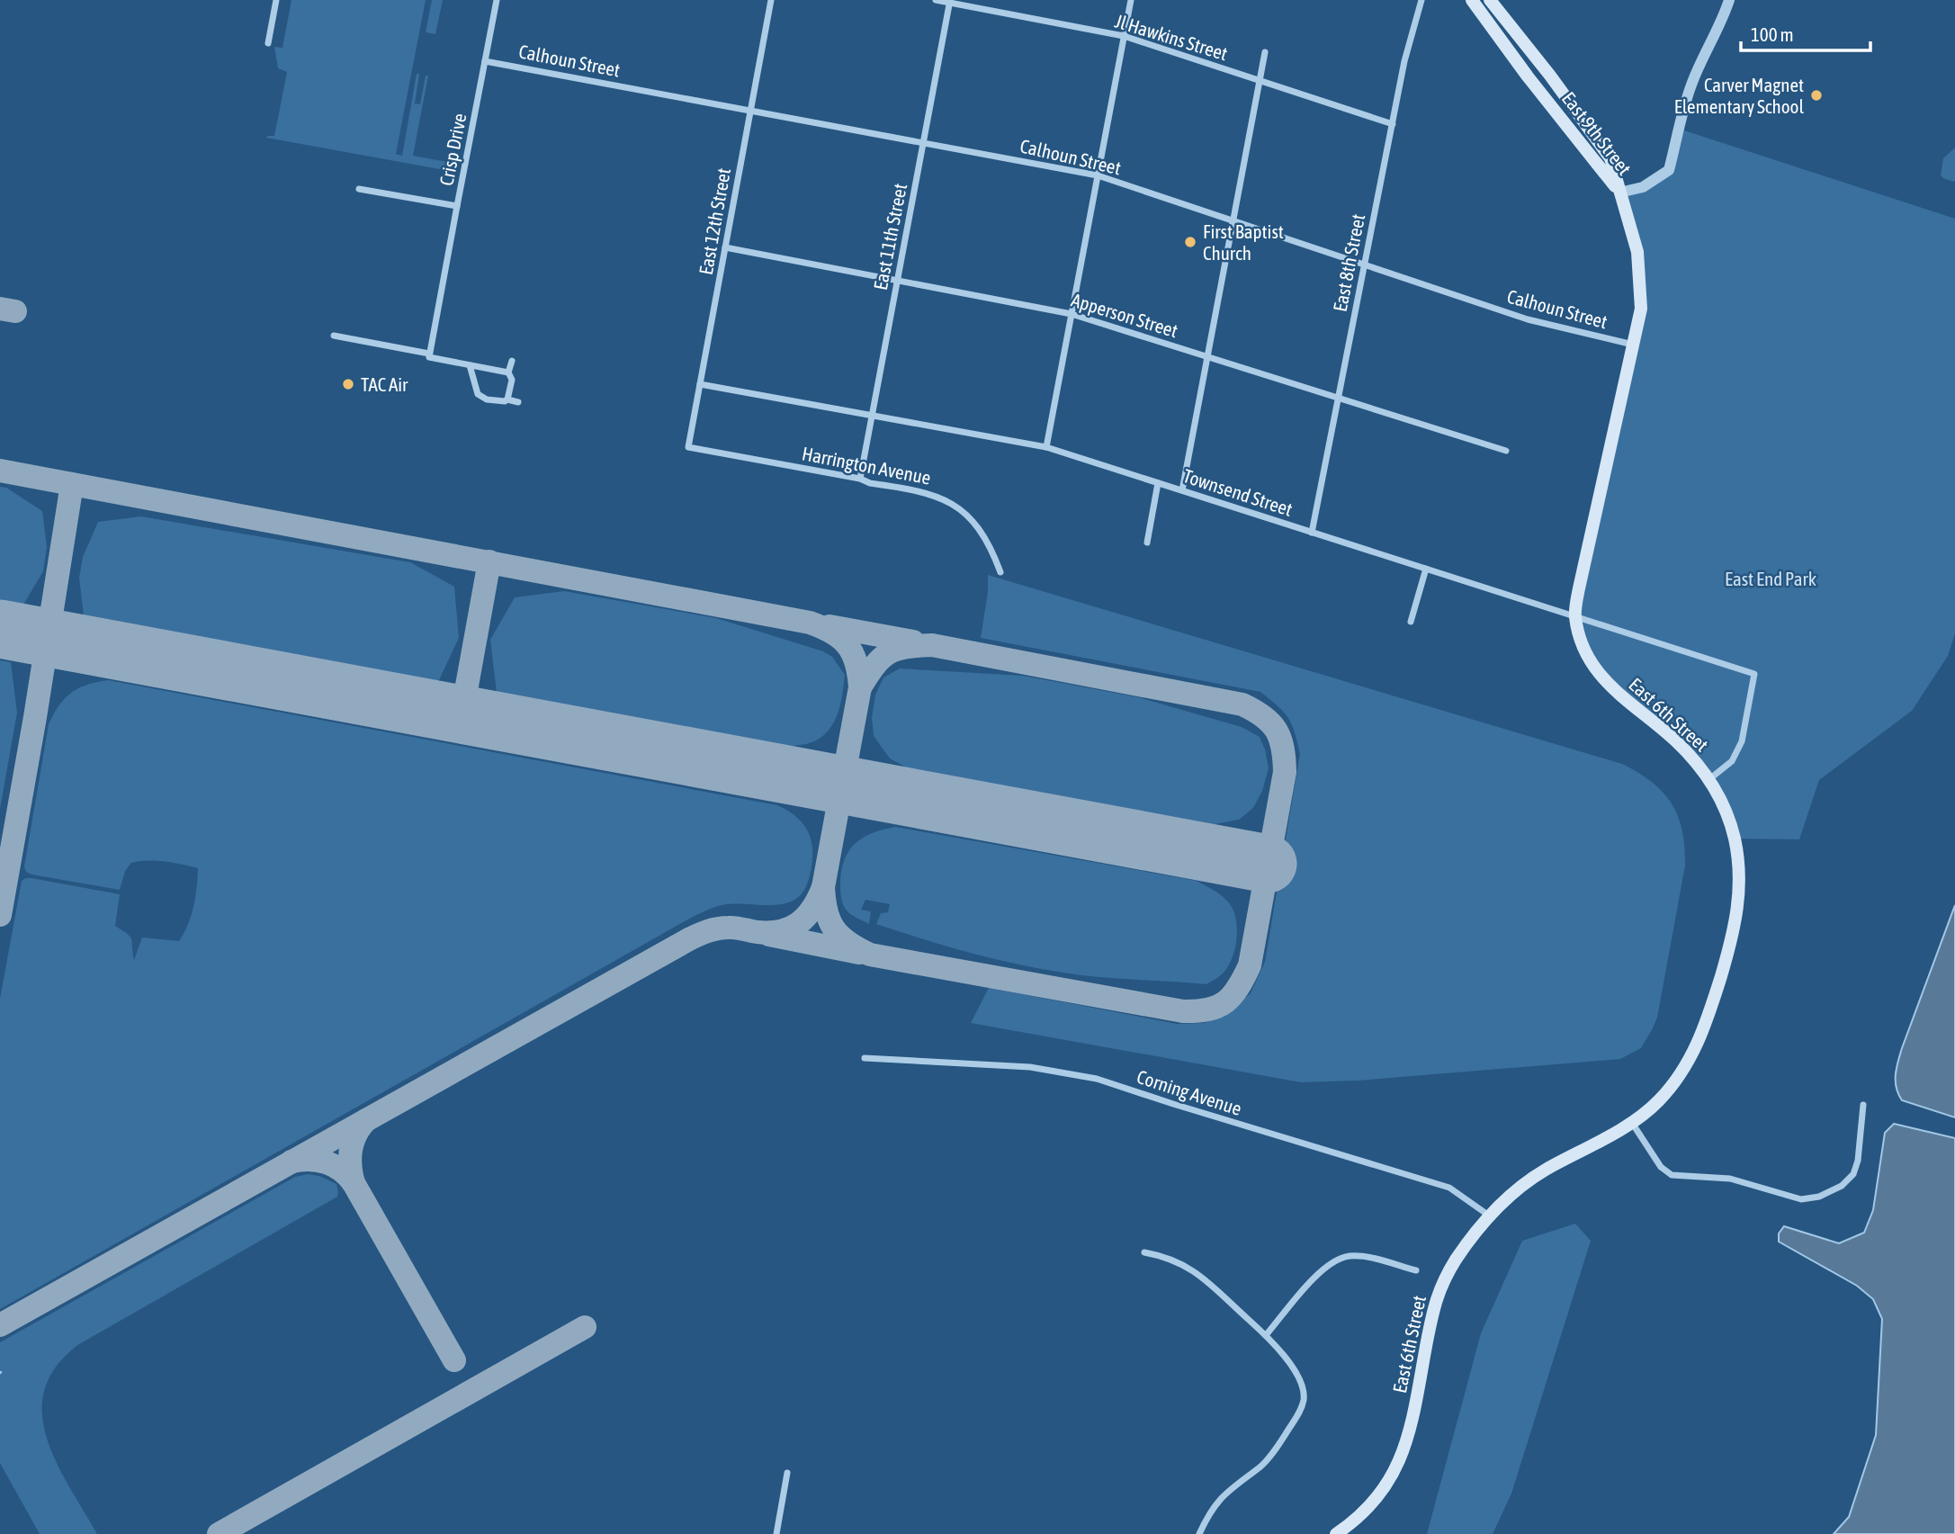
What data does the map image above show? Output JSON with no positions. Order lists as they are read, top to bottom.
{
  "streets": {
    "main road": ["East 9th Street", "East 6th Street"],
    "street": [
      "Jl Hawkins Street",
      "Calhoun Street",
      "Crisp Drive",
      "East 12th Street",
      "East 11th Street",
      "East 8th Street",
      "Apperson Street",
      "Harrington Avenue",
      "Townsend Street",
      "Corning Avenue"
    ]
  },
  "crossings": [
    ["Jl Hawkins Street", "East 11th Street"],
    ["Jl Hawkins Street", "East 8th Street"],
    ["Calhoun Street", "Crisp Drive"],
    ["Calhoun Street", "East 12th Street"],
    ["Calhoun Street", "East 11th Street"],
    ["Calhoun Street", "East 8th Street"],
    ["Calhoun Street", "East 6th Street"],
    ["East 9th Street", "East 6th Street"],
    ["East 12th Street", "Apperson Street"],
    ["East 12th Street", "Harrington Avenue"],
    ["East 12th Street", "Townsend Street"],
    ["East 11th Street", "Apperson Street"],
    ["East 11th Street", "Harrington Avenue"],
    ["East 11th Street", "Townsend Street"],
    ["East 8th Street", "Apperson Street"],
    ["East 8th Street", "Townsend Street"],
    ["Townsend Street", "East 6th Street"],
    ["East 6th Street", "Corning Avenue"]
  ],
  "parks": ["East End Park"],
  "places": ["Carver Magnet Elementary School", "First Baptist Church", "TAC Air"],
  "scale_bar": "100 m"
}
